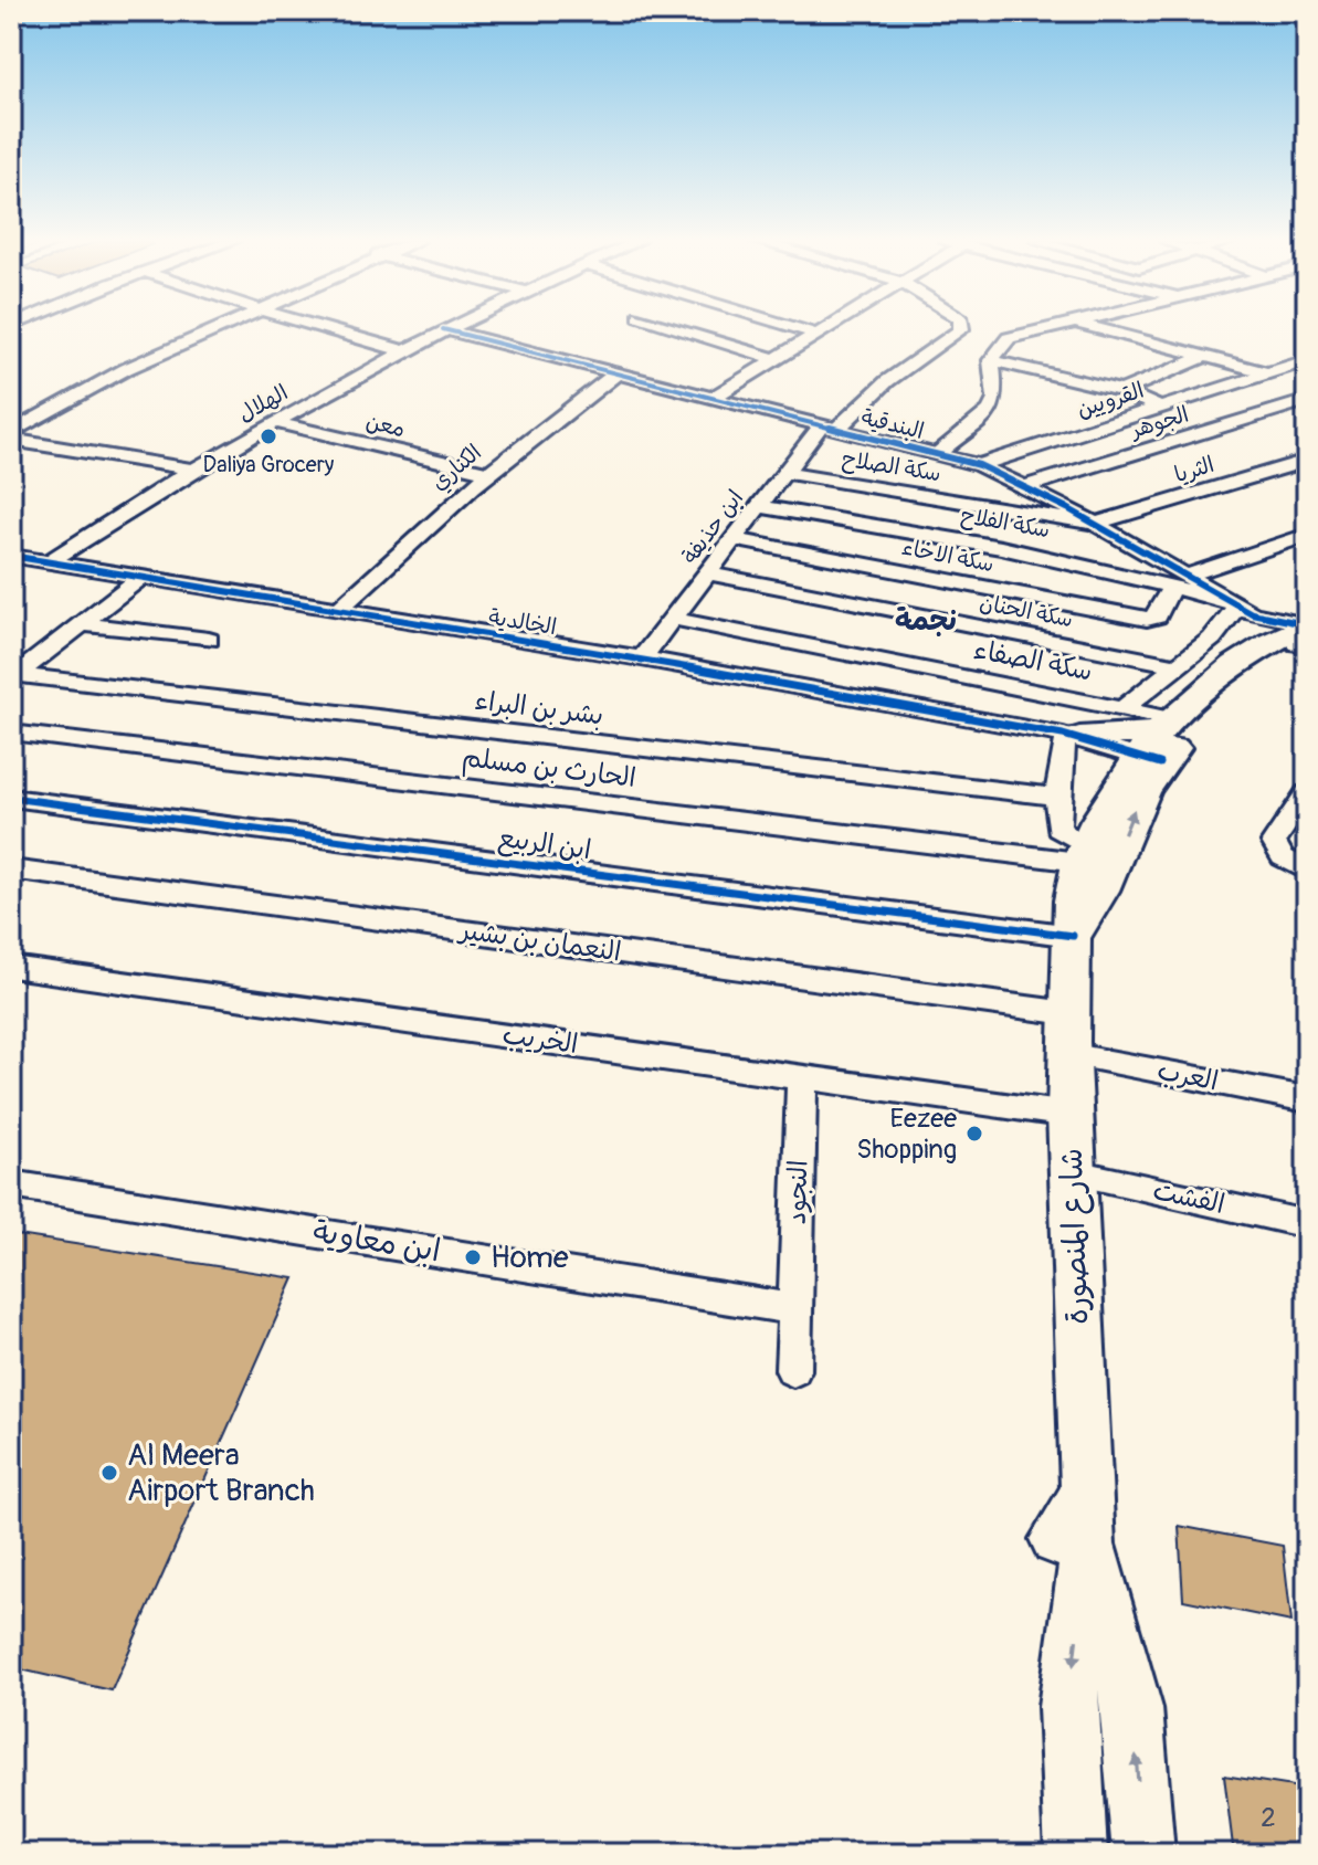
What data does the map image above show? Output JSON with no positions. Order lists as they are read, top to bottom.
{
  "streets": {
    "main road": ["شارع المنصورة"],
    "street": [
      "القرويين",
      "الهلال",
      "الجوهر",
      "البندقية",
      "معن",
      "سكة الصلاح",
      "الكناري",
      "الثريا",
      "سكة الفلاح",
      "ابن حذيفة",
      "سكة الاخاء",
      "سكة الحنان",
      "الخالدية",
      "سكة الصفاء",
      "بشر بن البراء",
      "الحارث بن مسلم",
      "ابن الربيع",
      "النعمان بن بشير",
      "الخريب",
      "العرب",
      "النجود",
      "الفشت",
      "ابن معاوية"
    ]
  },
  "crossings": [
    ["القرويين", "البندقية"],
    ["الهلال", "البندقية"],
    ["الهلال", "معن"],
    ["الهلال", "الخالدية"],
    ["الجوهر", "البندقية"],
    ["البندقية", "سكة الصلاح"],
    ["البندقية", "الكناري"],
    ["البندقية", "الثريا"],
    ["البندقية", "سكة الفلاح"],
    ["البندقية", "ابن حذيفة"],
    ["البندقية", "سكة الاخاء"],
    ["معن", "الكناري"],
    ["سكة الصلاح", "الثريا"],
    ["سكة الصلاح", "ابن حذيفة"],
    ["الكناري", "الخالدية"],
    ["سكة الفلاح", "ابن حذيفة"],
    ["سكة الفلاح", "سكة الاخاء"],
    ["ابن حذيفة", "سكة الاخاء"],
    ["ابن حذيفة", "سكة الحنان"],
    ["ابن حذيفة", "الخالدية"],
    ["ابن حذيفة", "سكة الصفاء"],
    ["الخالدية", "سكة الصفاء"],
    ["الخالدية", "شارع المنصورة"],
    ["سكة الصفاء", "شارع المنصورة"],
    ["الحارث بن مسلم", "شارع المنصورة"],
    ["ابن الربيع", "شارع المنصورة"],
    ["النعمان بن بشير", "العرب"],
    ["النعمان بن بشير", "شارع المنصورة"],
    ["الخريب", "النجود"],
    ["الخريب", "شارع المنصورة"],
    ["العرب", "شارع المنصورة"],
    ["النجود", "ابن معاوية"],
    ["الفشت", "شارع المنصورة"]
  ],
  "districts": ["نجمة"],
  "places": [
    "Daliya Grocery",
    "Eezee Shopping",
    "Home",
    "Al Meera Airport Branch"
  ],
  "house_numbers": ["2"]
}
